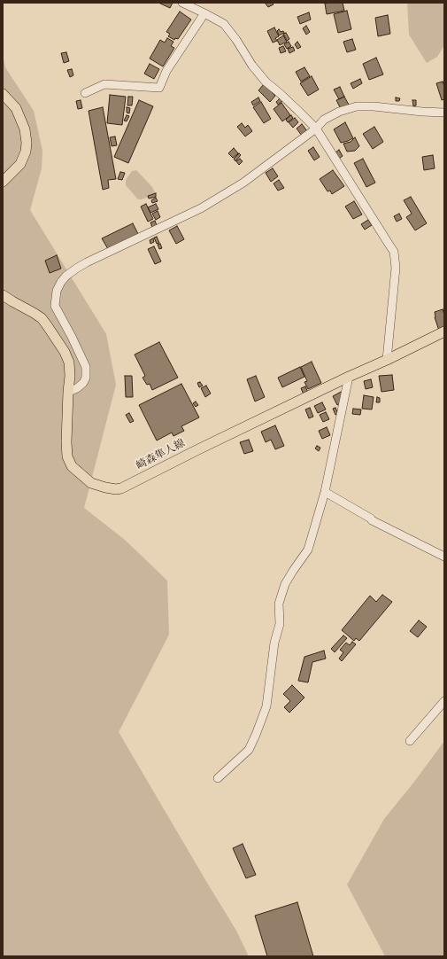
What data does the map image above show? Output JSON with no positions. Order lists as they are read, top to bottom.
{
  "streets": {
    "main road": ["崎森隼人線"]
  }
}
